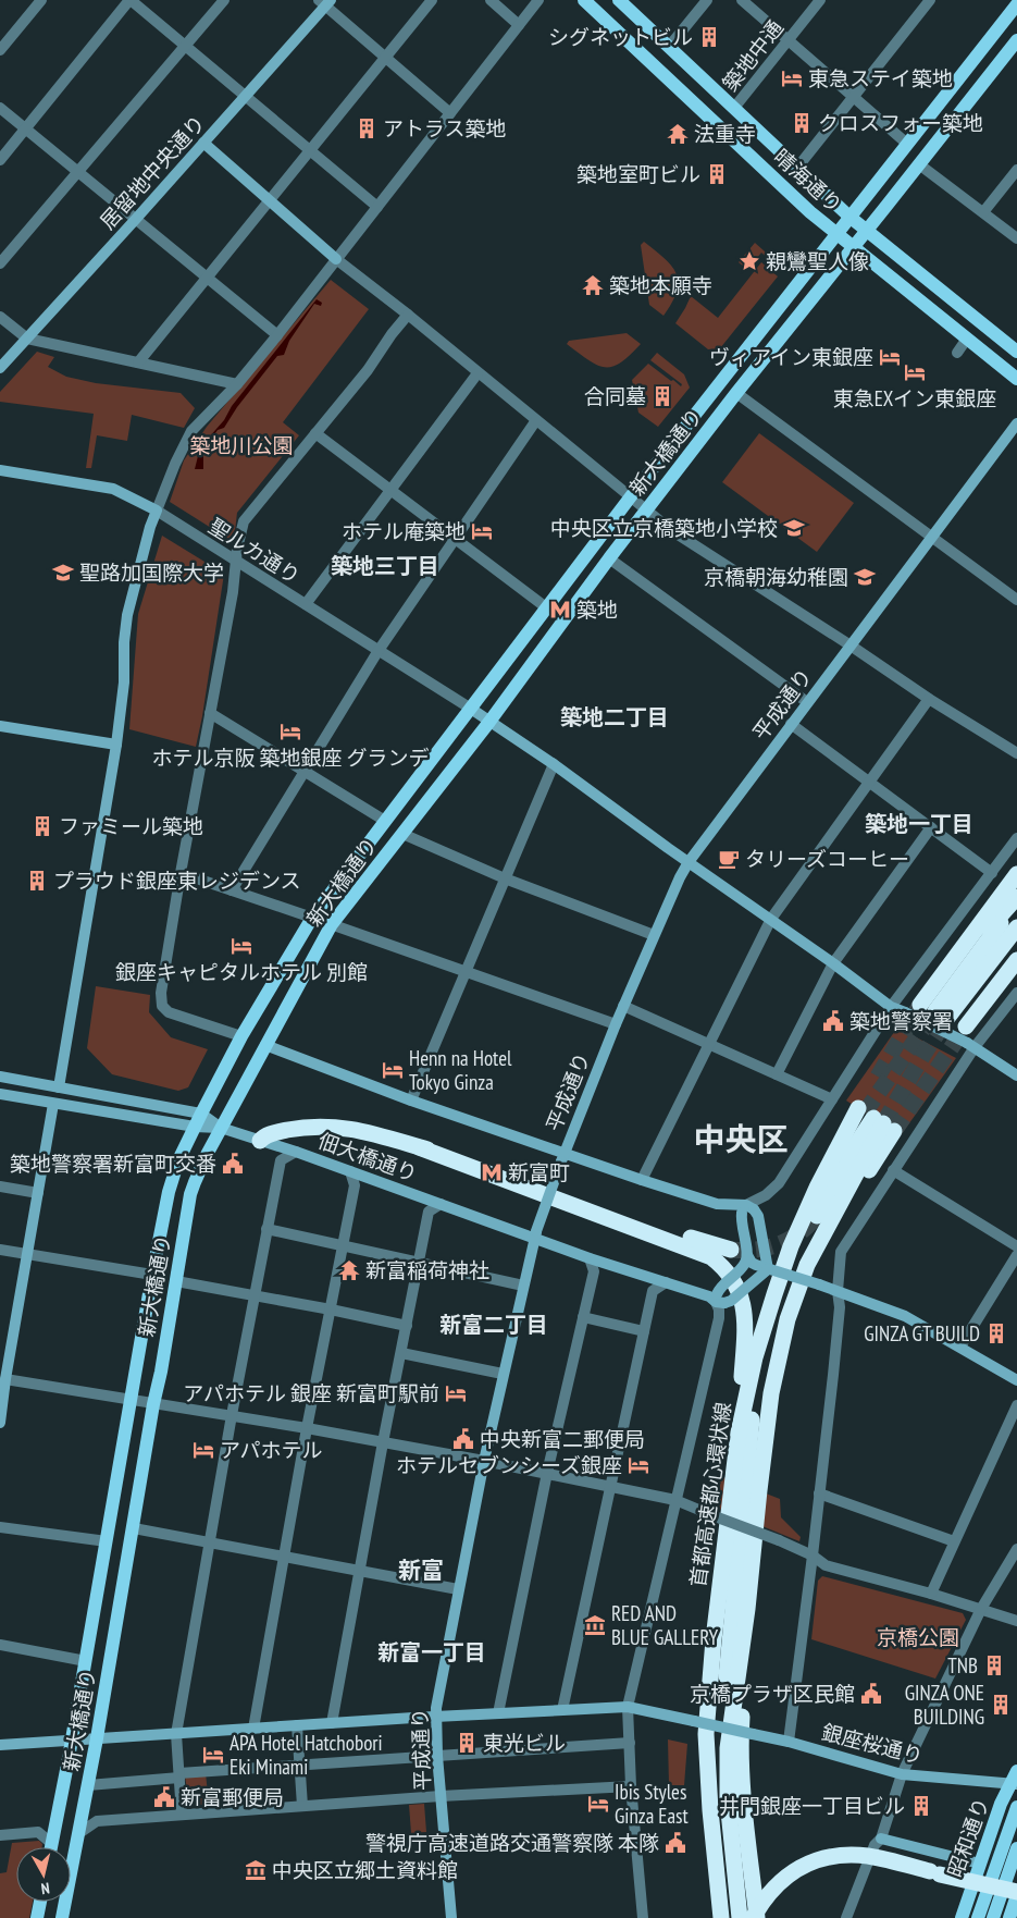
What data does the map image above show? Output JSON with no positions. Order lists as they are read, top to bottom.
{
  "streets": {
    "highway": ["首都高速都心環状線"],
    "main road": ["晴海通り", "新大橋通り", "昭和通り"],
    "street": [
      "築地中通",
      "居留地中央通り",
      "聖ルカ通り",
      "平成通り",
      "佃大橋通り",
      "銀座桜通り"
    ]
  },
  "crossings": [
    ["築地中通", "晴海通り"],
    ["晴海通り", "新大橋通り"],
    ["新大橋通り", "聖ルカ通り"],
    ["新大橋通り", "佃大橋通り"],
    ["新大橋通り", "銀座桜通り"],
    ["平成通り", "佃大橋通り"],
    ["平成通り", "銀座桜通り"],
    ["銀座桜通り", "昭和通り"]
  ],
  "districts": [
    "築地三丁目",
    "築地二丁目",
    "築地一丁目",
    "中央区",
    "新富二丁目",
    "新富",
    "新富一丁目"
  ],
  "parks": ["築地川公園", "京橋公園"],
  "places": {
    "building": [
      "シグネットビル",
      "クロスフォー築地",
      "アトラス築地",
      "築地室町ビル",
      "合同墓",
      "ファミール築地",
      "プラウド銀座東レジデンス",
      "GINZA GT BUILD",
      "TNB",
      "GINZA ONE BUILDING",
      "東光ビル",
      "井門銀座一丁目ビル"
    ],
    "hotel": [
      "東急ステイ築地",
      "ヴィアイン東銀座",
      "東急EXイン東銀座",
      "ホテル庵築地",
      "ホテル京阪 築地銀座 グランデ",
      "銀座キャピタルホテル 別館",
      "Henn na Hotel Tokyo Ginza",
      "アパホテル 銀座 新富町駅前",
      "アパホテル",
      "ホテルセブンシーズ銀座",
      "APA Hotel Hatchobori Eki Minami",
      "Ibis Styles Ginza East"
    ],
    "temple": ["法重寺", "築地本願寺", "新富稲荷神社"],
    "place": ["親鸞聖人像"],
    "school or university": ["中央区立京橋築地小学校", "聖路加国際大学", "京橋朝海幼稚園"],
    "metro station": ["築地", "新富町"],
    "cafe": ["タリーズコーヒー"],
    "public building": [
      "築地警察署",
      "築地警察署新富町交番",
      "中央新富二郵便局",
      "京橋プラザ区民館",
      "新富郵便局",
      "警視庁高速道路交通警察隊 本隊"
    ],
    "museum": ["RED AND BLUE GALLERY", "中央区立郷土資料館"]
  },
  "north": "bottom"
}
